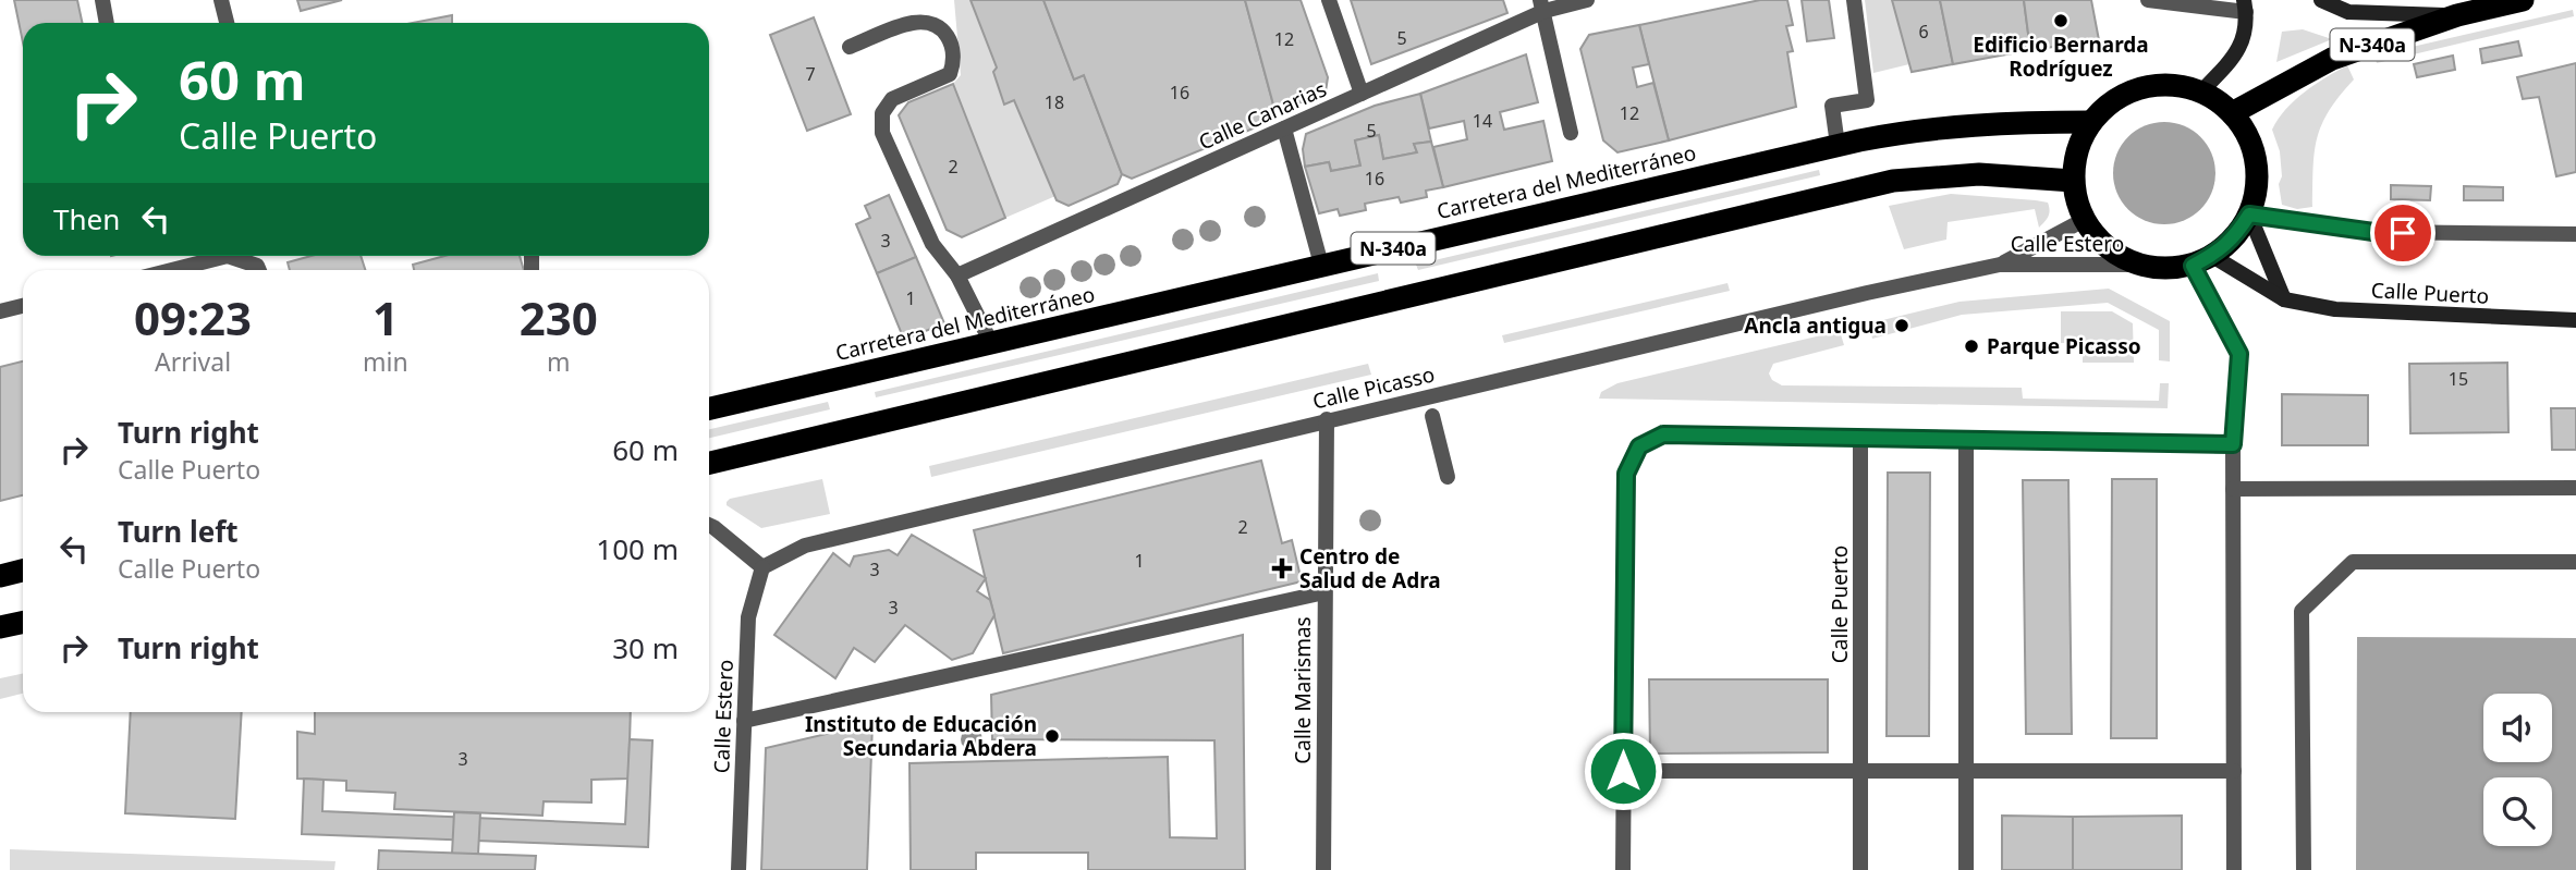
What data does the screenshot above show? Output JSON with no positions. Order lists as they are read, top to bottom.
{
  "streets": {
    "highway": ["N-340a", "Carretera del Mediterráneo"],
    "street": [
      "Calle Canarias",
      "Calle Estero",
      "Calle Puerto",
      "Calle Picasso",
      "Calle Marismas"
    ]
  },
  "crossings": [
    ["N-340a", "Carretera del Mediterráneo"],
    ["N-340a", "Calle Estero"],
    ["N-340a", "Calle Puerto"],
    ["Carretera del Mediterráneo", "Calle Estero"],
    ["Carretera del Mediterráneo", "Calle Puerto"],
    ["Calle Estero", "Calle Puerto"],
    ["Calle Estero", "Calle Picasso"],
    ["Calle Picasso", "Calle Marismas"]
  ],
  "places": {
    "other": [
      "Edificio Bernarda Rodríguez",
      "Ancla antigua",
      "Parque Picasso",
      "Instituto de Educación Secundaria Abdera"
    ],
    "health": ["Centro de Salud de Adra"]
  },
  "house_numbers": [
    "6",
    "5",
    "12",
    "7",
    "16",
    "18",
    "12",
    "14",
    "5",
    "2",
    "16",
    "3",
    "1",
    "15",
    "2",
    "1",
    "3",
    "3",
    "3"
  ],
  "page": {
    "turn": ["60 m", "Calle Puerto"],
    "then": "Then",
    "eta": [
      "09:23",
      "Arrival",
      "1",
      "min",
      "230",
      "m"
    ],
    "list": [
      {
        "name": "Turn right",
        "note": "Calle Puerto",
        "value": "60 m"
      },
      {
        "name": "Turn left",
        "note": "Calle Puerto",
        "value": "100 m"
      },
      {
        "name": "Turn right",
        "value": "30 m"
      }
    ]
  }
}
